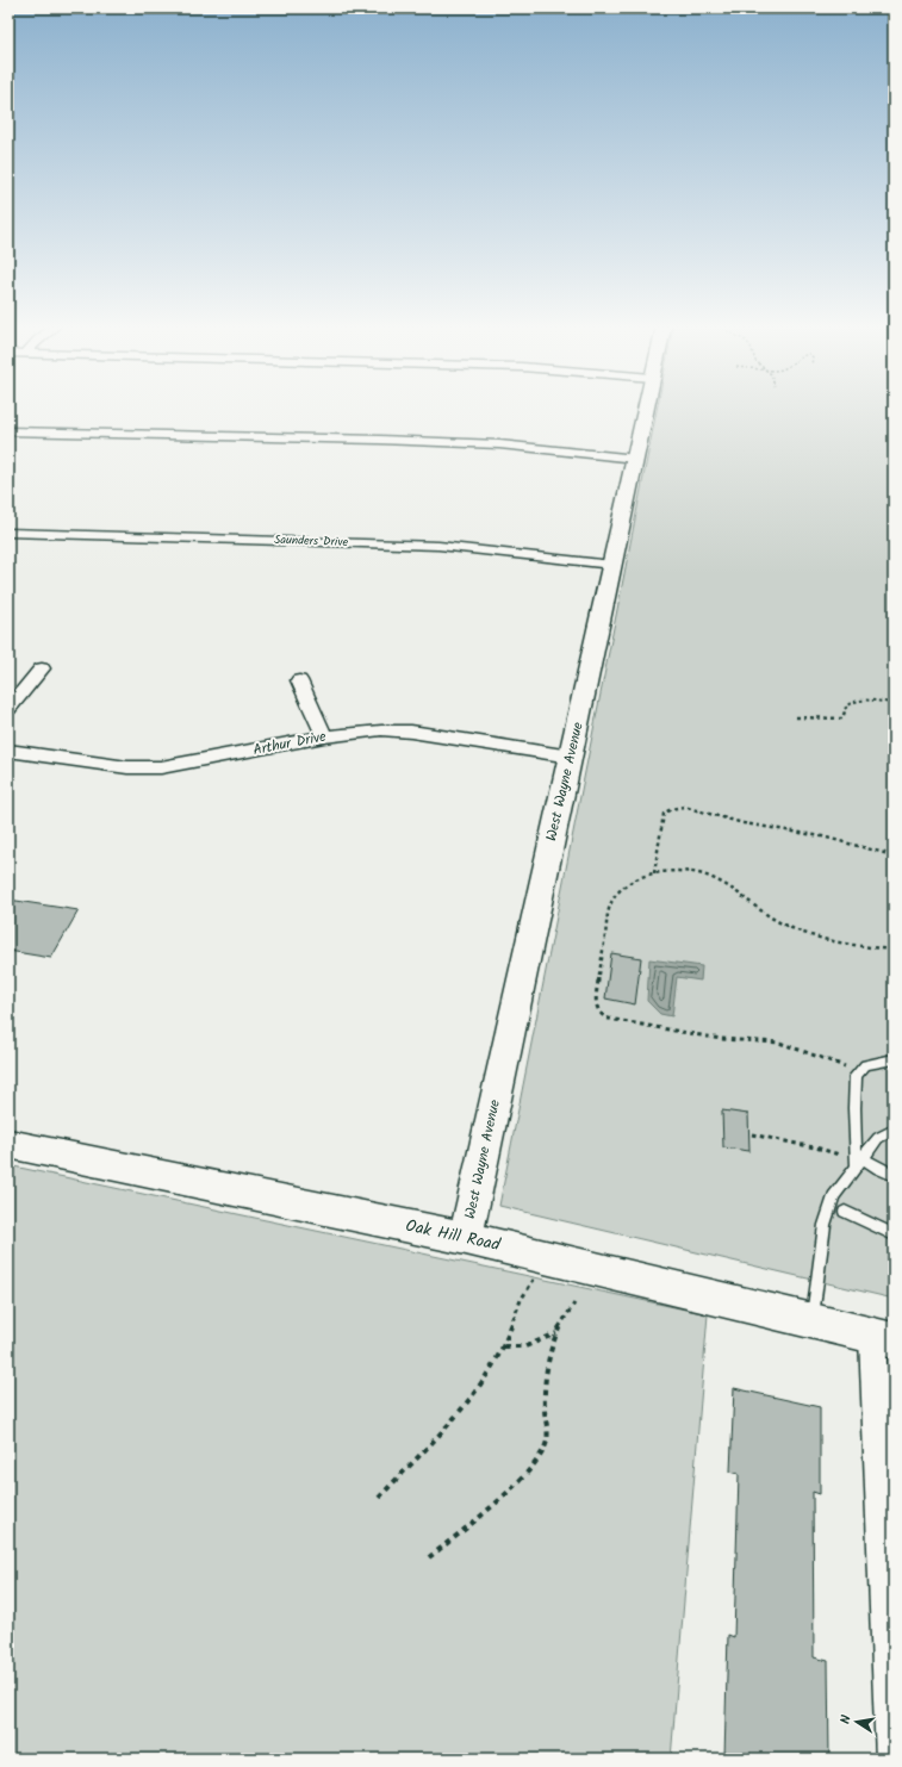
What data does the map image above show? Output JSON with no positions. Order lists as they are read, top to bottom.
{
  "streets": {
    "street": [
      "Saunders Drive",
      "Arthur Drive",
      "West Wayne Avenue",
      "Oak Hill Road"
    ]
  },
  "crossings": [
    ["Saunders Drive", "West Wayne Avenue"],
    ["Arthur Drive", "West Wayne Avenue"],
    ["West Wayne Avenue", "Oak Hill Road"]
  ],
  "north": "left"
}
